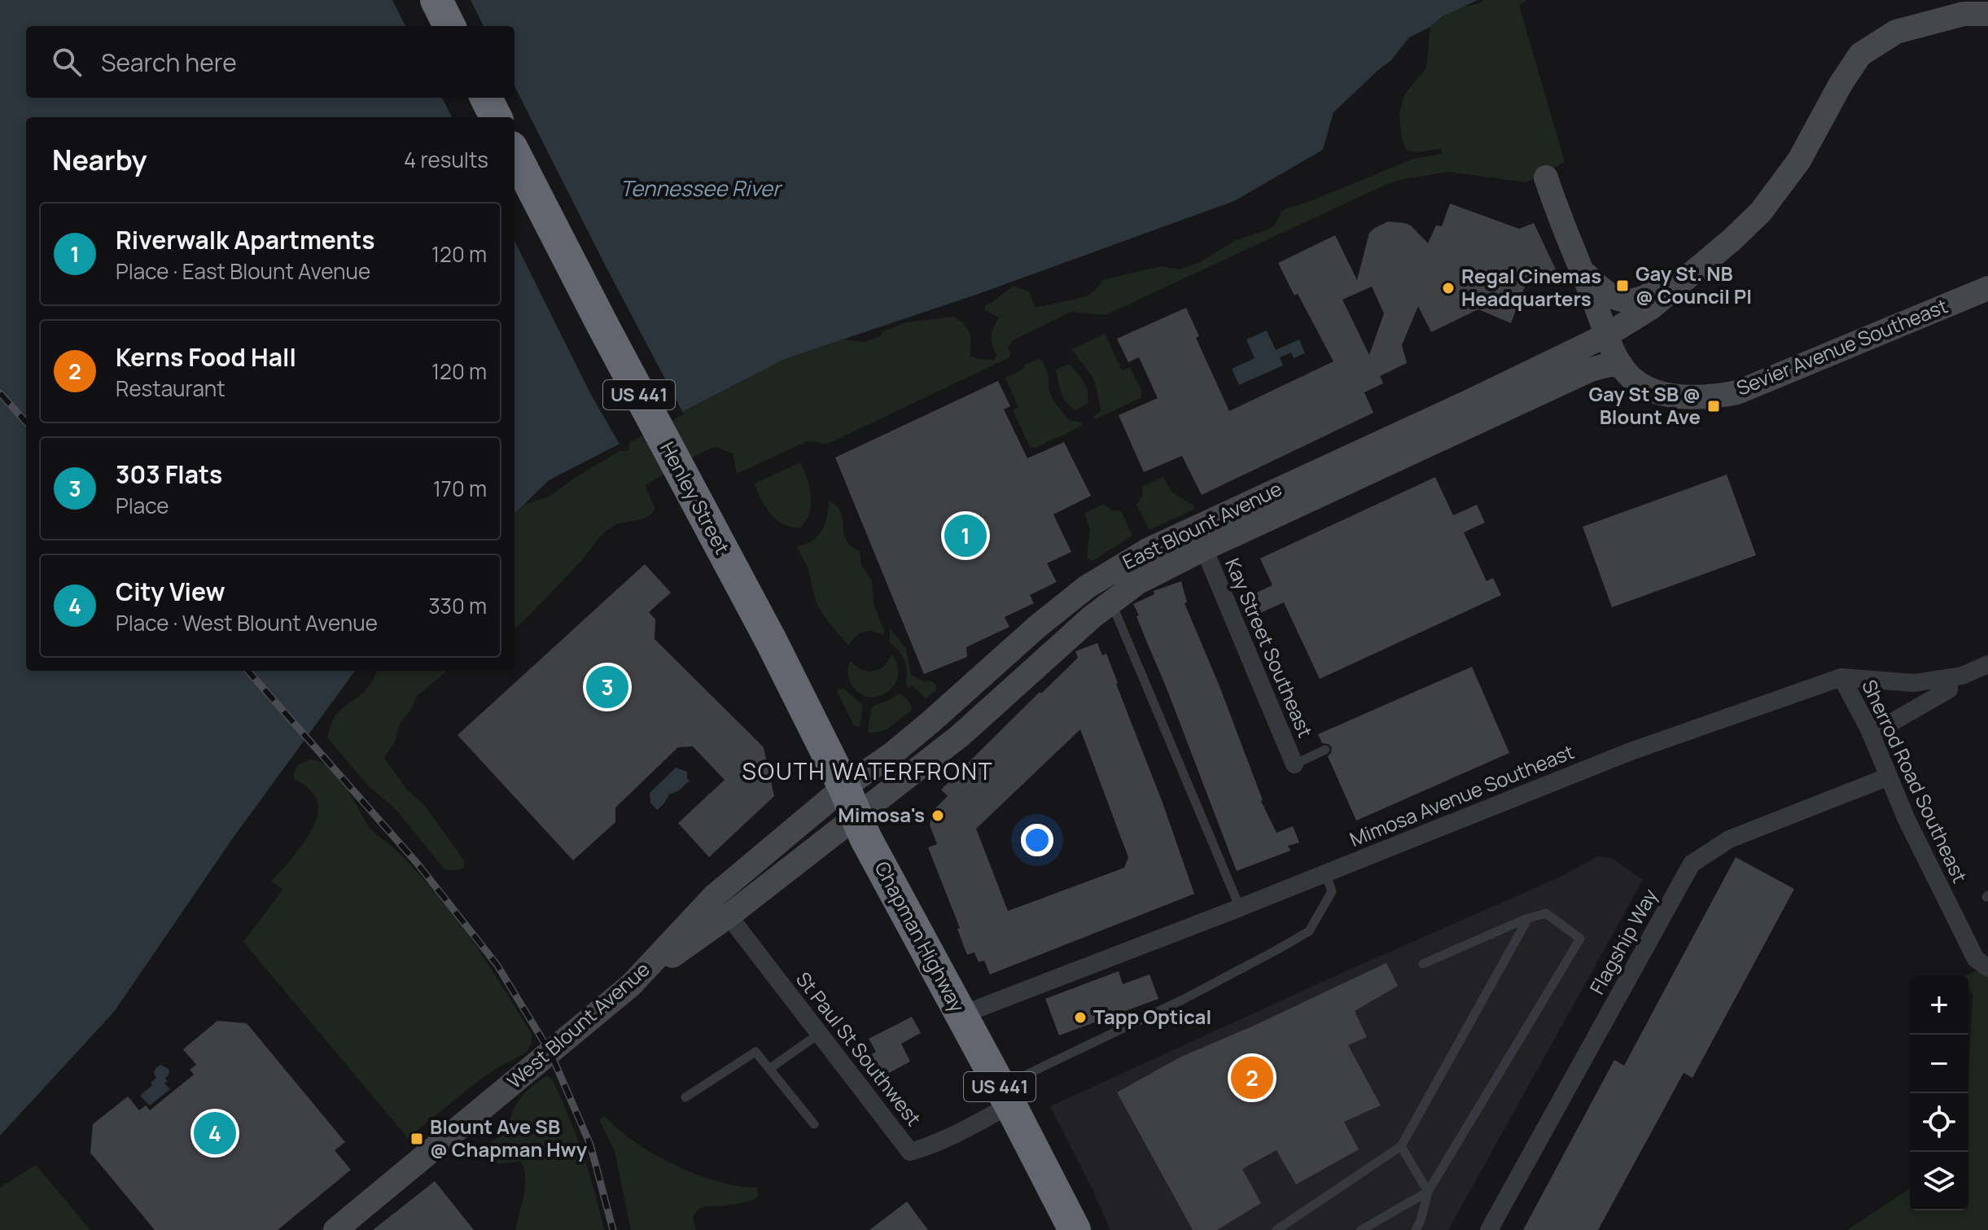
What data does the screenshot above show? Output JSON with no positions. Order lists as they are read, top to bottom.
{
  "streets": {
    "highway": ["US 441", "Henley Street", "Chapman Highway"],
    "main road": ["Sevier Avenue Southeast", "East Blount Avenue", "West Blount Avenue"],
    "street": [
      "Kay Street Southeast",
      "Sherrod Road Southeast",
      "Mimosa Avenue Southeast",
      "Flagship Way",
      "St Paul St Southwest"
    ]
  },
  "crossings": [
    ["Sevier Avenue Southeast", "East Blount Avenue"],
    ["Henley Street", "Chapman Highway"],
    ["East Blount Avenue", "Kay Street Southeast"],
    ["East Blount Avenue", "Chapman Highway"],
    ["East Blount Avenue", "West Blount Avenue"],
    ["Sherrod Road Southeast", "Mimosa Avenue Southeast"],
    ["Sherrod Road Southeast", "Flagship Way"],
    ["Mimosa Avenue Southeast", "Chapman Highway"],
    ["Chapman Highway", "West Blount Avenue"],
    ["Chapman Highway", "St Paul St Southwest"]
  ],
  "districts": ["SOUTH WATERFRONT"],
  "water": ["Tennessee River"],
  "places": {
    "transit": ["Gay St. NB @ Council Pl", "Gay St SB @ Blount Ave", "Blount Ave SB @ Chapman Hwy"],
    "other": ["Regal Cinemas Headquarters", "Mimosa's", "Tapp Optical"]
  },
  "page": {
    "search": "Search here",
    "heading": ["Nearby", "4 results"],
    "list": [
      {
        "mark": "1",
        "name": "Riverwalk Apartments",
        "note": "Place · East Blount Avenue",
        "value": "120 m"
      },
      {
        "mark": "2",
        "name": "Kerns Food Hall",
        "note": "Restaurant",
        "value": "120 m"
      },
      {
        "mark": "3",
        "name": "303 Flats",
        "note": "Place",
        "value": "170 m"
      },
      {
        "mark": "4",
        "name": "City View",
        "note": "Place · West Blount Avenue",
        "value": "330 m"
      }
    ],
    "pins": [
      "1",
      "3",
      "2",
      "4"
    ],
    "map_buttons": ["+", "−"]
  }
}
